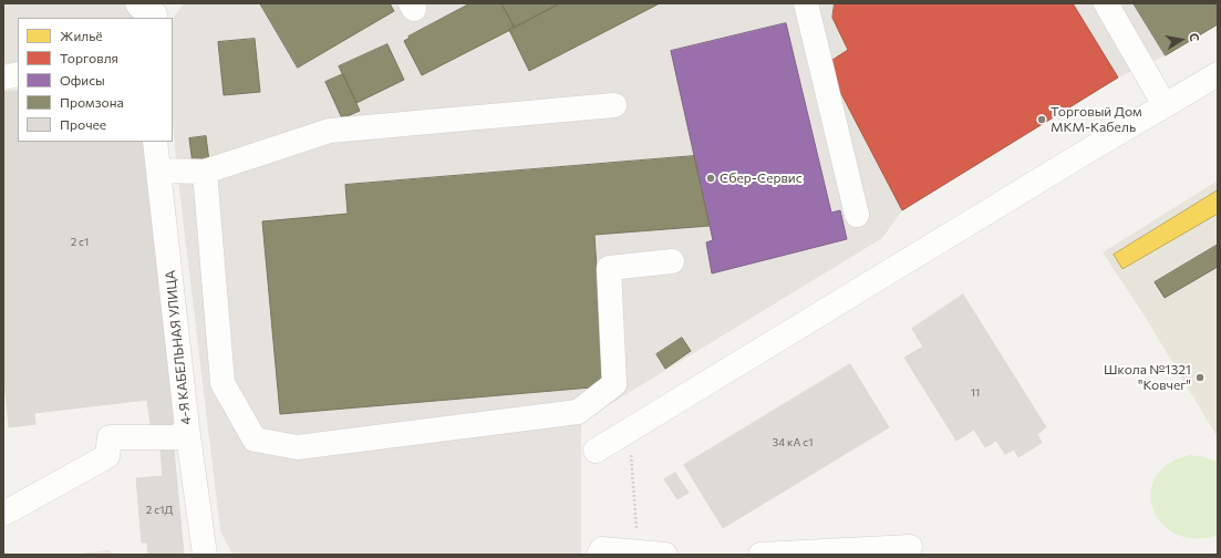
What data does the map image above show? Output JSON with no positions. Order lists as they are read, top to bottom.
{
  "streets": {
    "street": ["4-Я КАБЕЛЬНАЯ УЛИЦА"]
  },
  "places": ["Торговый Дом МКМ-Кабель", "Сбер-Сервис", "Школа №1321 \"Ковчег\""],
  "house_numbers": [
    "2 с1",
    "11",
    "34 кА с1",
    "2 с1Д"
  ],
  "legend": [
    "Жильё",
    "Торговля",
    "Офисы",
    "Промзона",
    "Прочее"
  ],
  "north": "right"
}
